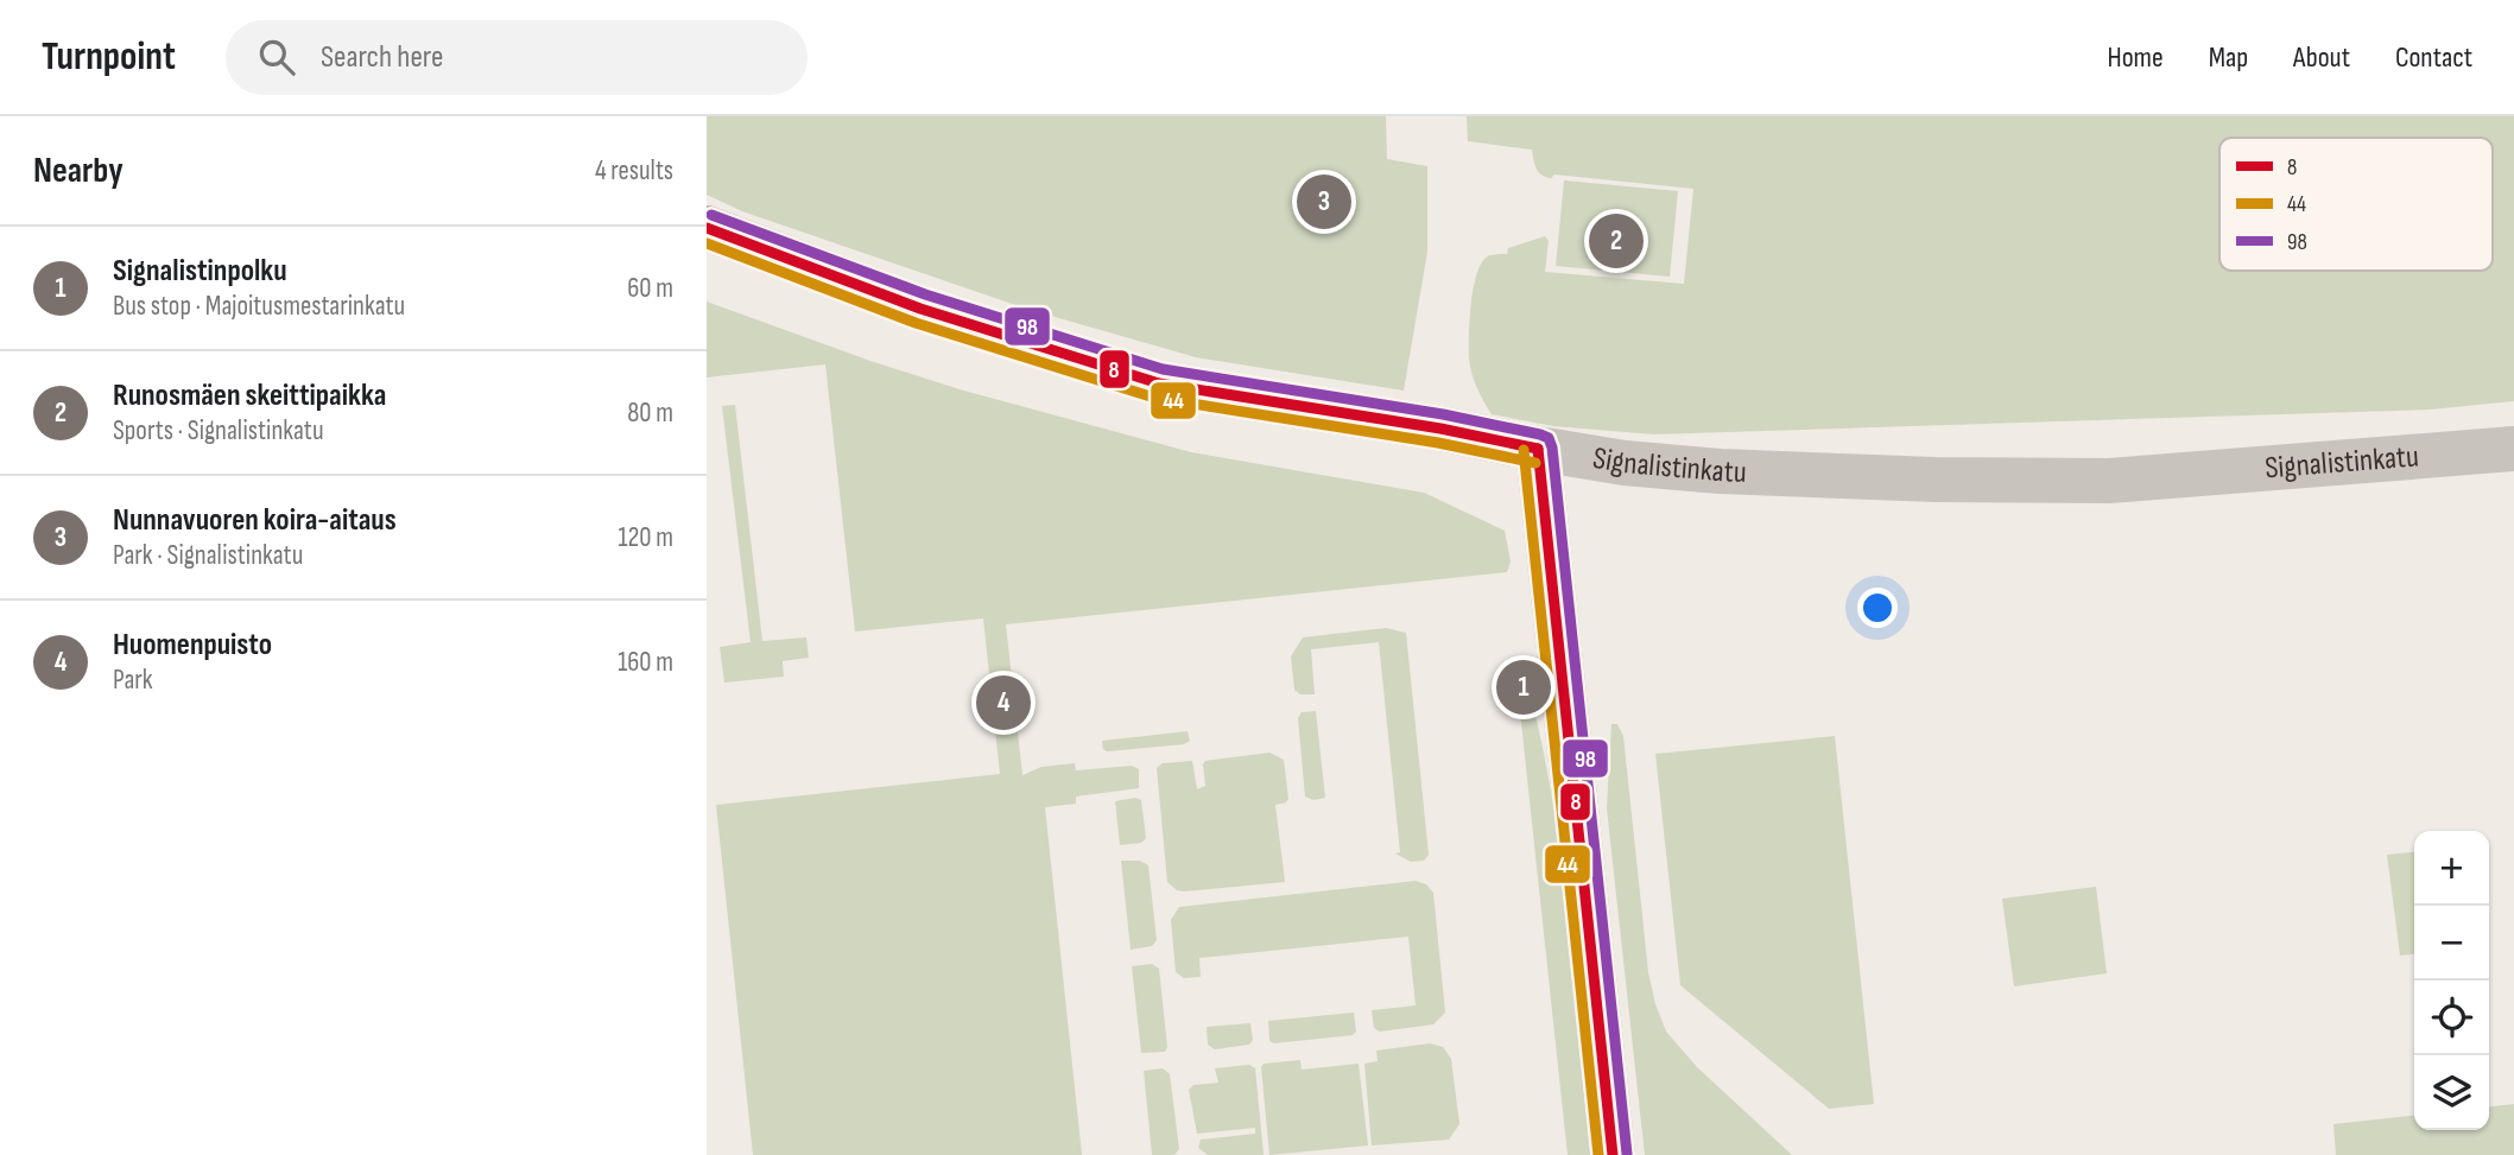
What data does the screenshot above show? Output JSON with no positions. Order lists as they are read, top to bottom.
{
  "streets": {
    "street": ["Signalistinkatu"]
  },
  "lines": ["transit line 98", "transit line 8", "transit line 44"],
  "legend": ["8", "44", "98"],
  "page": {
    "header": "Turnpoint",
    "search": "Search here",
    "nav": [
      "Home",
      "Map",
      "About",
      "Contact"
    ],
    "heading": ["Nearby", "4 results"],
    "pins": [
      "3",
      "2",
      "1",
      "4"
    ],
    "list": [
      {
        "mark": "1",
        "name": "Signalistinpolku",
        "note": "Bus stop · Majoitusmestarinkatu",
        "value": "60 m"
      },
      {
        "mark": "2",
        "name": "Runosmäen skeittipaikka",
        "note": "Sports · Signalistinkatu",
        "value": "80 m"
      },
      {
        "mark": "3",
        "name": "Nunnavuoren koira-aitaus",
        "note": "Park · Signalistinkatu",
        "value": "120 m"
      },
      {
        "mark": "4",
        "name": "Huomenpuisto",
        "note": "Park",
        "value": "160 m"
      }
    ],
    "map_buttons": ["+", "−"]
  }
}
